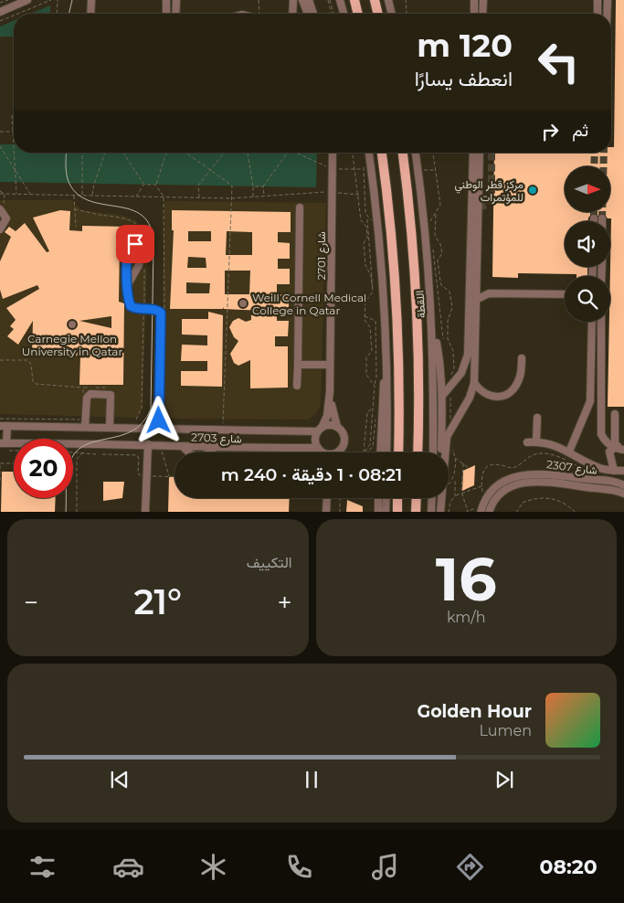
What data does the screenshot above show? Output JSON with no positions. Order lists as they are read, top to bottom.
{
  "streets": {
    "main road": ["اللقطة"],
    "street": ["شارع 2701", "شارع 2703", "شارع 2307"]
  },
  "crossings": [
    ["شارع 2701", "شارع 2703"]
  ],
  "places": ["مركز قطر الوطني للمؤتمرات", "Weill Cornell Medical College in Qatar", "Carnegie Mellon University in Qatar"],
  "north": "right",
  "page": {
    "turn": ["120 m", "انعطف يسارًا"],
    "then": "ثم",
    "limit": "20",
    "trip": "08:21 · 1 دقيقة · 240 m",
    "tile": [
      ["16", "km/h"],
      "التكييف"
    ],
    "heat": ["−", "21°", "+"],
    "song": ["Golden Hour", "Lumen"],
    "tabs": "08:20"
  }
}
